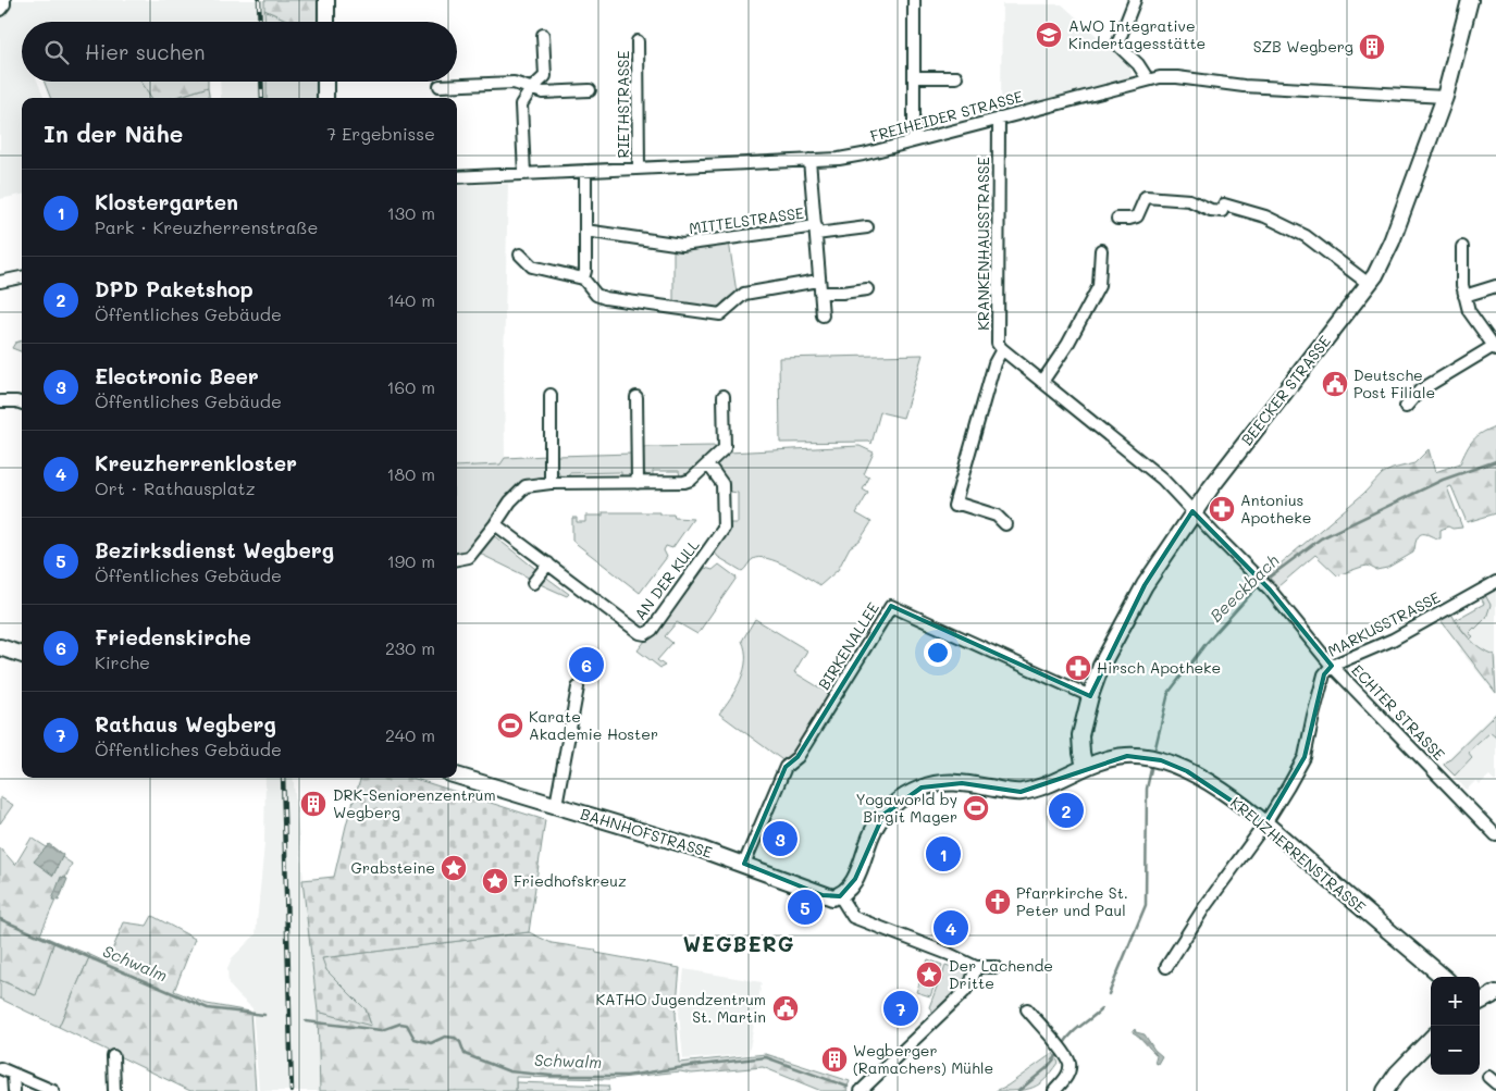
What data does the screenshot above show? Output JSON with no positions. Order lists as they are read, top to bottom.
{
  "streets": {
    "street": [
      "RIETHSTRASSE",
      "FREIHEIDER STRASSE",
      "MITTELSTRASSE",
      "KRANKENHAUSSTRASSE",
      "BEECKER STRASSE",
      "AN DER KULL",
      "MARKUSSTRASSE",
      "BIRKENALLEE",
      "ECHTER STRASSE",
      "BAHNHOFSTRASSE",
      "KREUZHERRENSTRASSE"
    ]
  },
  "crossings": [
    ["RIETHSTRASSE", "FREIHEIDER STRASSE"],
    ["FREIHEIDER STRASSE", "KRANKENHAUSSTRASSE"],
    ["FREIHEIDER STRASSE", "BEECKER STRASSE"],
    ["KRANKENHAUSSTRASSE", "BEECKER STRASSE"],
    ["KRANKENHAUSSTRASSE", "ECHTER STRASSE"],
    ["BEECKER STRASSE", "BIRKENALLEE"],
    ["BEECKER STRASSE", "ECHTER STRASSE"],
    ["BEECKER STRASSE", "KREUZHERRENSTRASSE"],
    ["MARKUSSTRASSE", "ECHTER STRASSE"],
    ["MARKUSSTRASSE", "KREUZHERRENSTRASSE"],
    ["BIRKENALLEE", "BAHNHOFSTRASSE"],
    ["BAHNHOFSTRASSE", "KREUZHERRENSTRASSE"]
  ],
  "districts": ["WEGBERG"],
  "water": ["Beeckbach", "Schwalm"],
  "places": {
    "school or university": ["AWO Integrative Kindertagesstätte"],
    "building": ["SZB Wegberg", "DRK-Seniorenzentrum Wegberg", "Wegberger (Ramachers) Mühle"],
    "public building": ["Deutsche Post Filiale", "KATHO Jugendzentrum St. Martin"],
    "pharmacy": ["Antonius Apotheke", "Hirsch Apotheke"],
    "sports": ["Karate Akademie Hoster", "Yogaworld by Birgit Mager"],
    "place": ["Grabsteine", "Friedhofskreuz", "Der Lachende Dritte"],
    "church": ["Pfarrkirche St. Peter und Paul"]
  },
  "page": {
    "search": "Hier suchen",
    "heading": ["In der Nähe", "7 Ergebnisse"],
    "list": [
      {
        "mark": "1",
        "name": "Klostergarten",
        "note": "Park · Kreuzherrenstraße",
        "value": "130 m"
      },
      {
        "mark": "2",
        "name": "DPD Paketshop",
        "note": "Öffentliches Gebäude",
        "value": "140 m"
      },
      {
        "mark": "3",
        "name": "Electronic Beer",
        "note": "Öffentliches Gebäude",
        "value": "160 m"
      },
      {
        "mark": "4",
        "name": "Kreuzherrenkloster",
        "note": "Ort · Rathausplatz",
        "value": "180 m"
      },
      {
        "mark": "5",
        "name": "Bezirksdienst Wegberg",
        "note": "Öffentliches Gebäude",
        "value": "190 m"
      },
      {
        "mark": "6",
        "name": "Friedenskirche",
        "note": "Kirche",
        "value": "230 m"
      },
      {
        "mark": "7",
        "name": "Rathaus Wegberg",
        "note": "Öffentliches Gebäude",
        "value": "240 m"
      }
    ],
    "pins": [
      "6",
      "2",
      "3",
      "1",
      "5",
      "4",
      "7"
    ],
    "map_buttons": ["+", "−"]
  }
}
